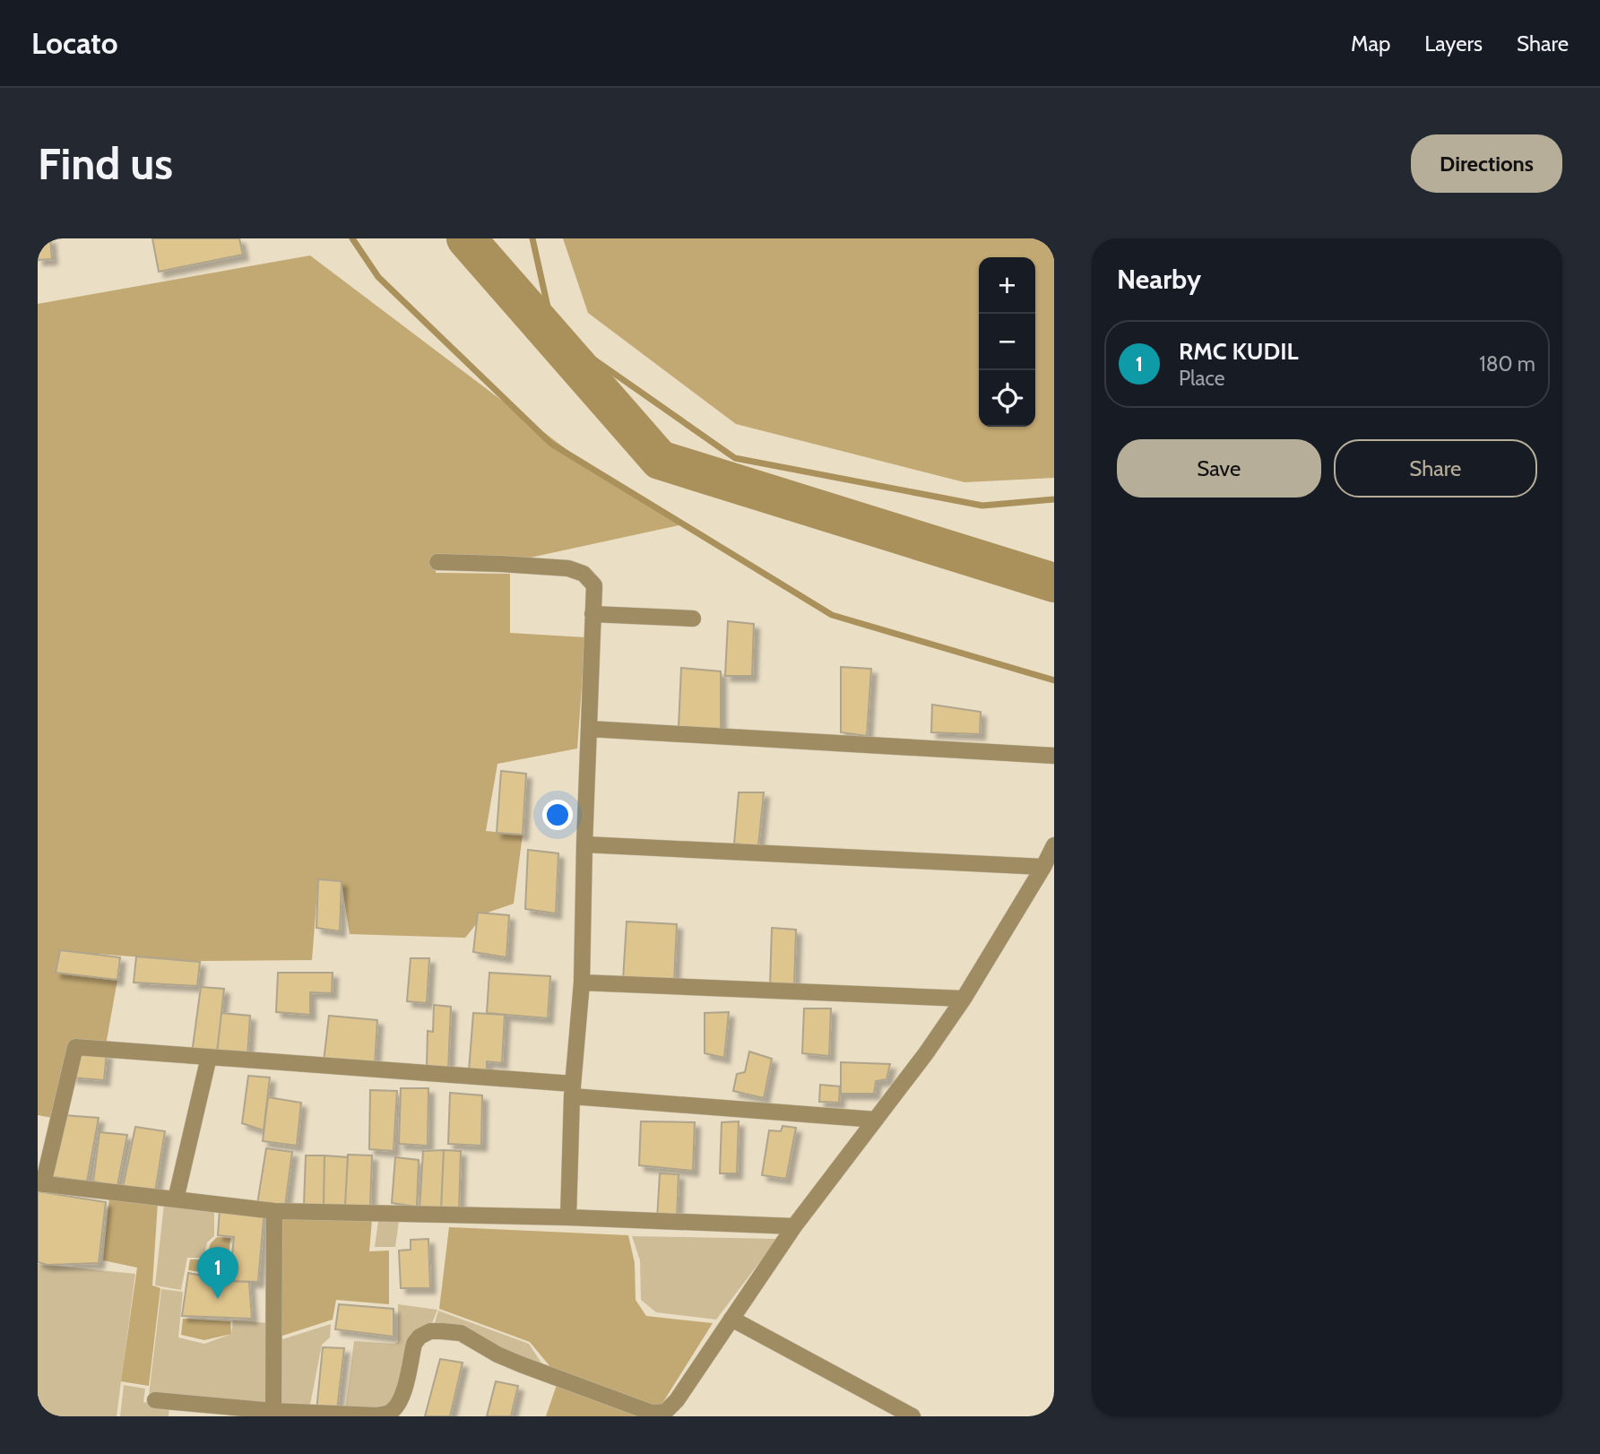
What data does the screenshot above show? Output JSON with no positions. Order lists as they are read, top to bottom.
{
  "page": {
    "header": "Locato",
    "nav": ["Map", "Layers", "Share"],
    "buttons": [
      "Directions",
      ["Save", "Share"]
    ],
    "title": "Find us",
    "heading": "Nearby",
    "map_buttons": ["+", "−"],
    "list": [
      {
        "mark": "1",
        "name": "RMC KUDIL",
        "note": "Place",
        "value": "180 m"
      }
    ],
    "pins": "1"
  }
}
